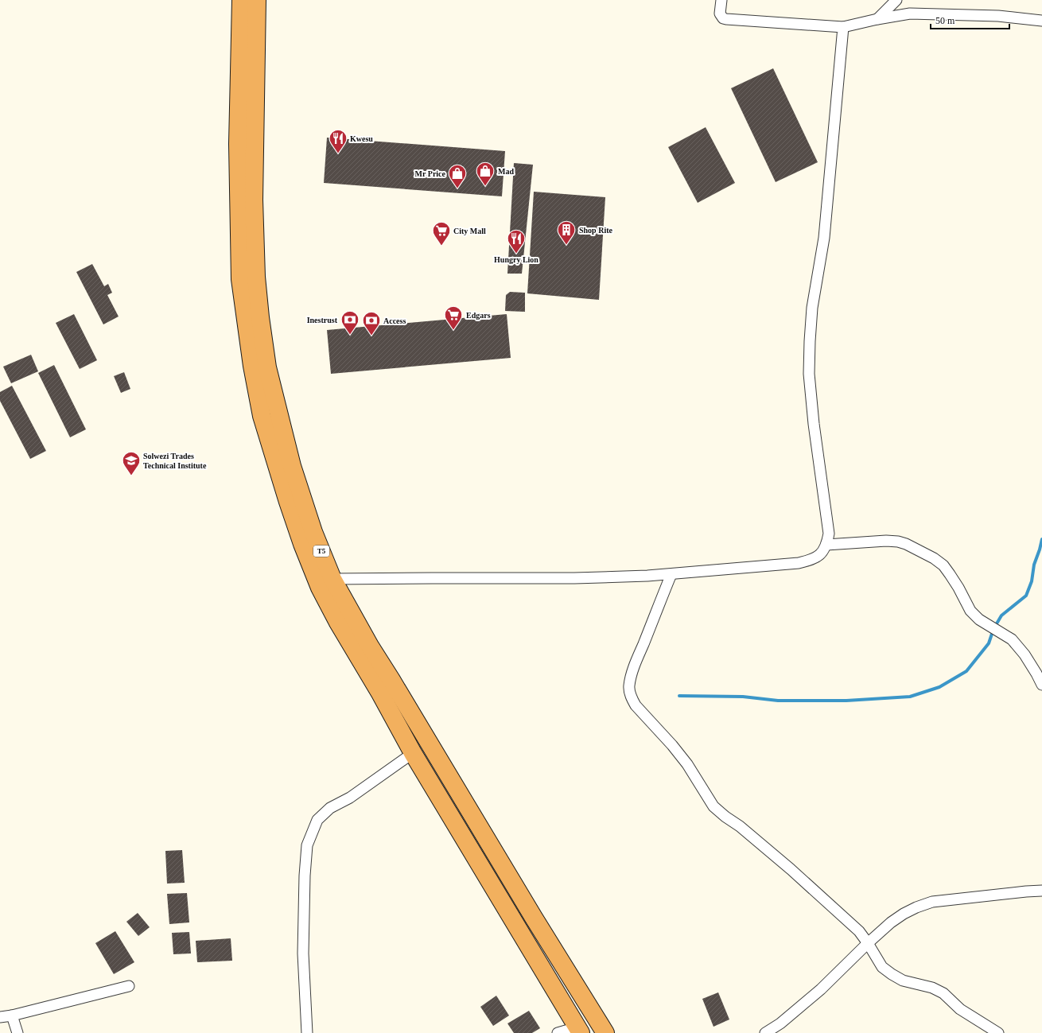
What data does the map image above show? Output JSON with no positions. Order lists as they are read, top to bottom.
{
  "streets": {
    "highway": ["T5"]
  },
  "places": {
    "restaurant": ["Kwesu", "Hungry Lion"],
    "shop": ["Mad", "Mr Price"],
    "building": ["Shop Rite"],
    "supermarket": ["City Mall", "Edgars"],
    "bank": ["Inestrust", "Access"],
    "school or university": ["Solwezi Trades Technical Institute"]
  },
  "scale_bar": "50 m"
}
